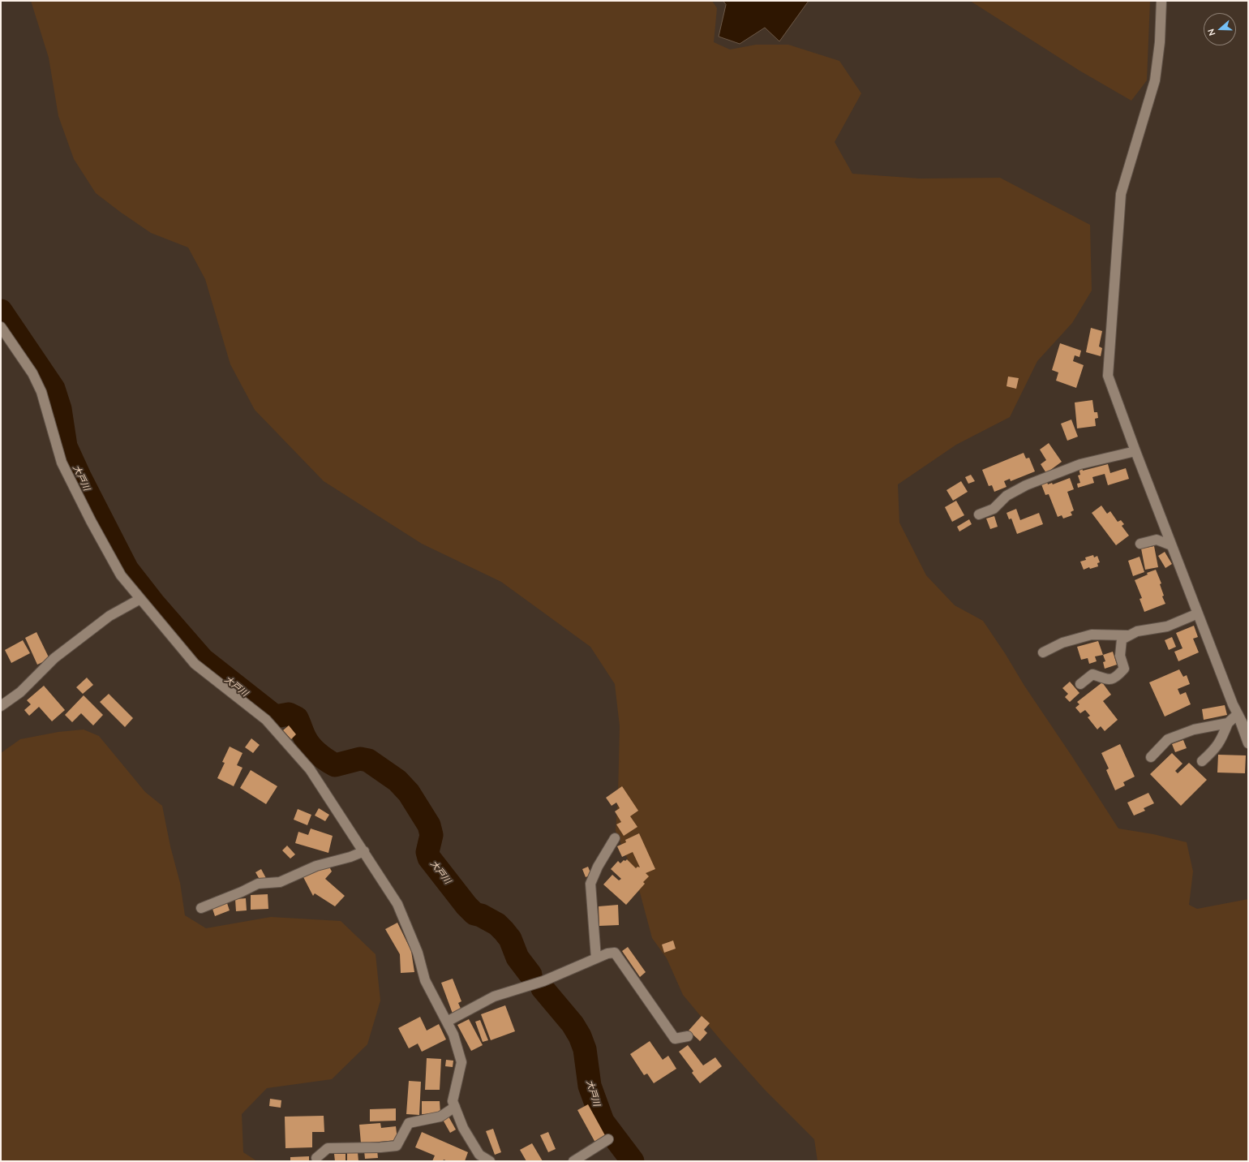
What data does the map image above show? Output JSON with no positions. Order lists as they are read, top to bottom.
{
  "water": ["大戸川"],
  "north": "left"
}
